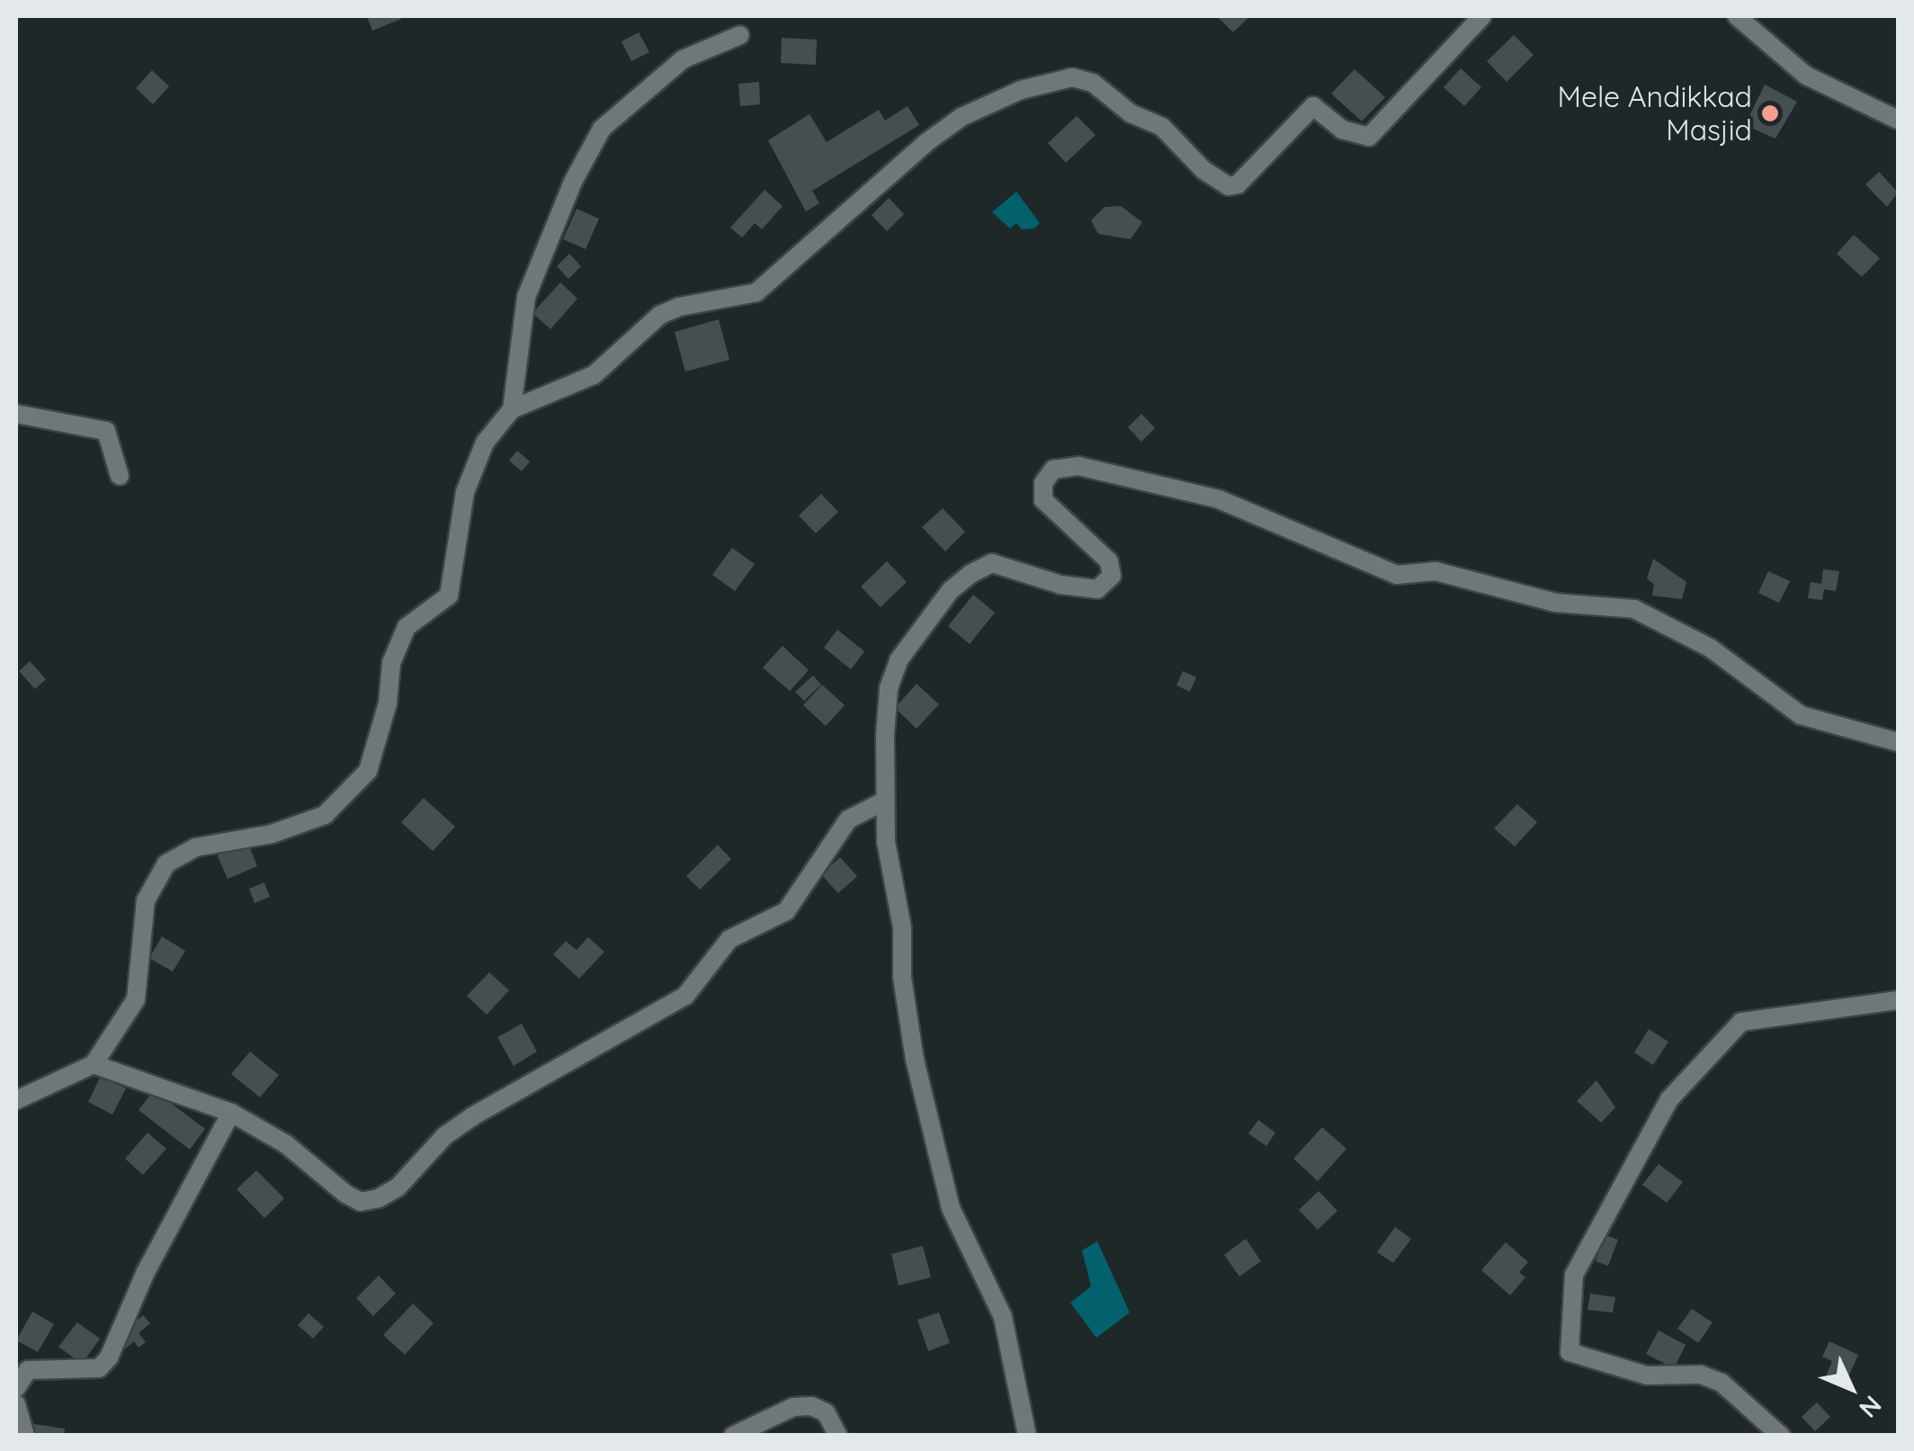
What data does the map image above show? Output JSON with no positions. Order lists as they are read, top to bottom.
{
  "places": ["Mele Andikkad Masjid"],
  "north": "bottom right"
}
